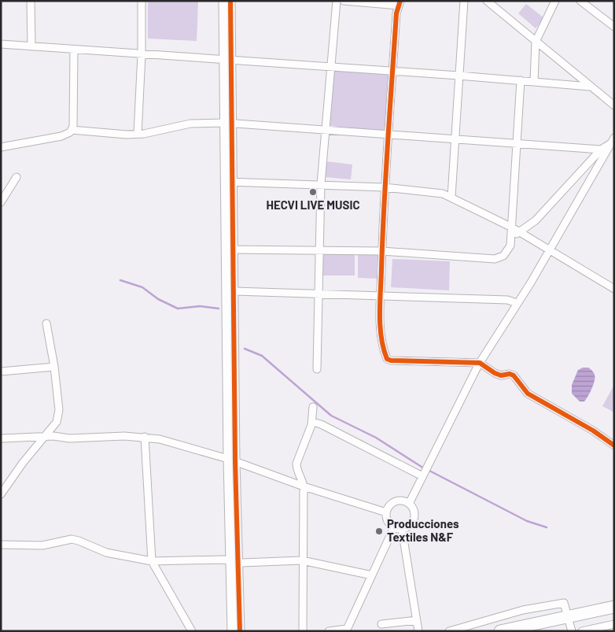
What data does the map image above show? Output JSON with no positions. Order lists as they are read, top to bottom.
{
  "places": ["HECVI LIVE MUSIC", "Producciones Textiles N&F"]
}
